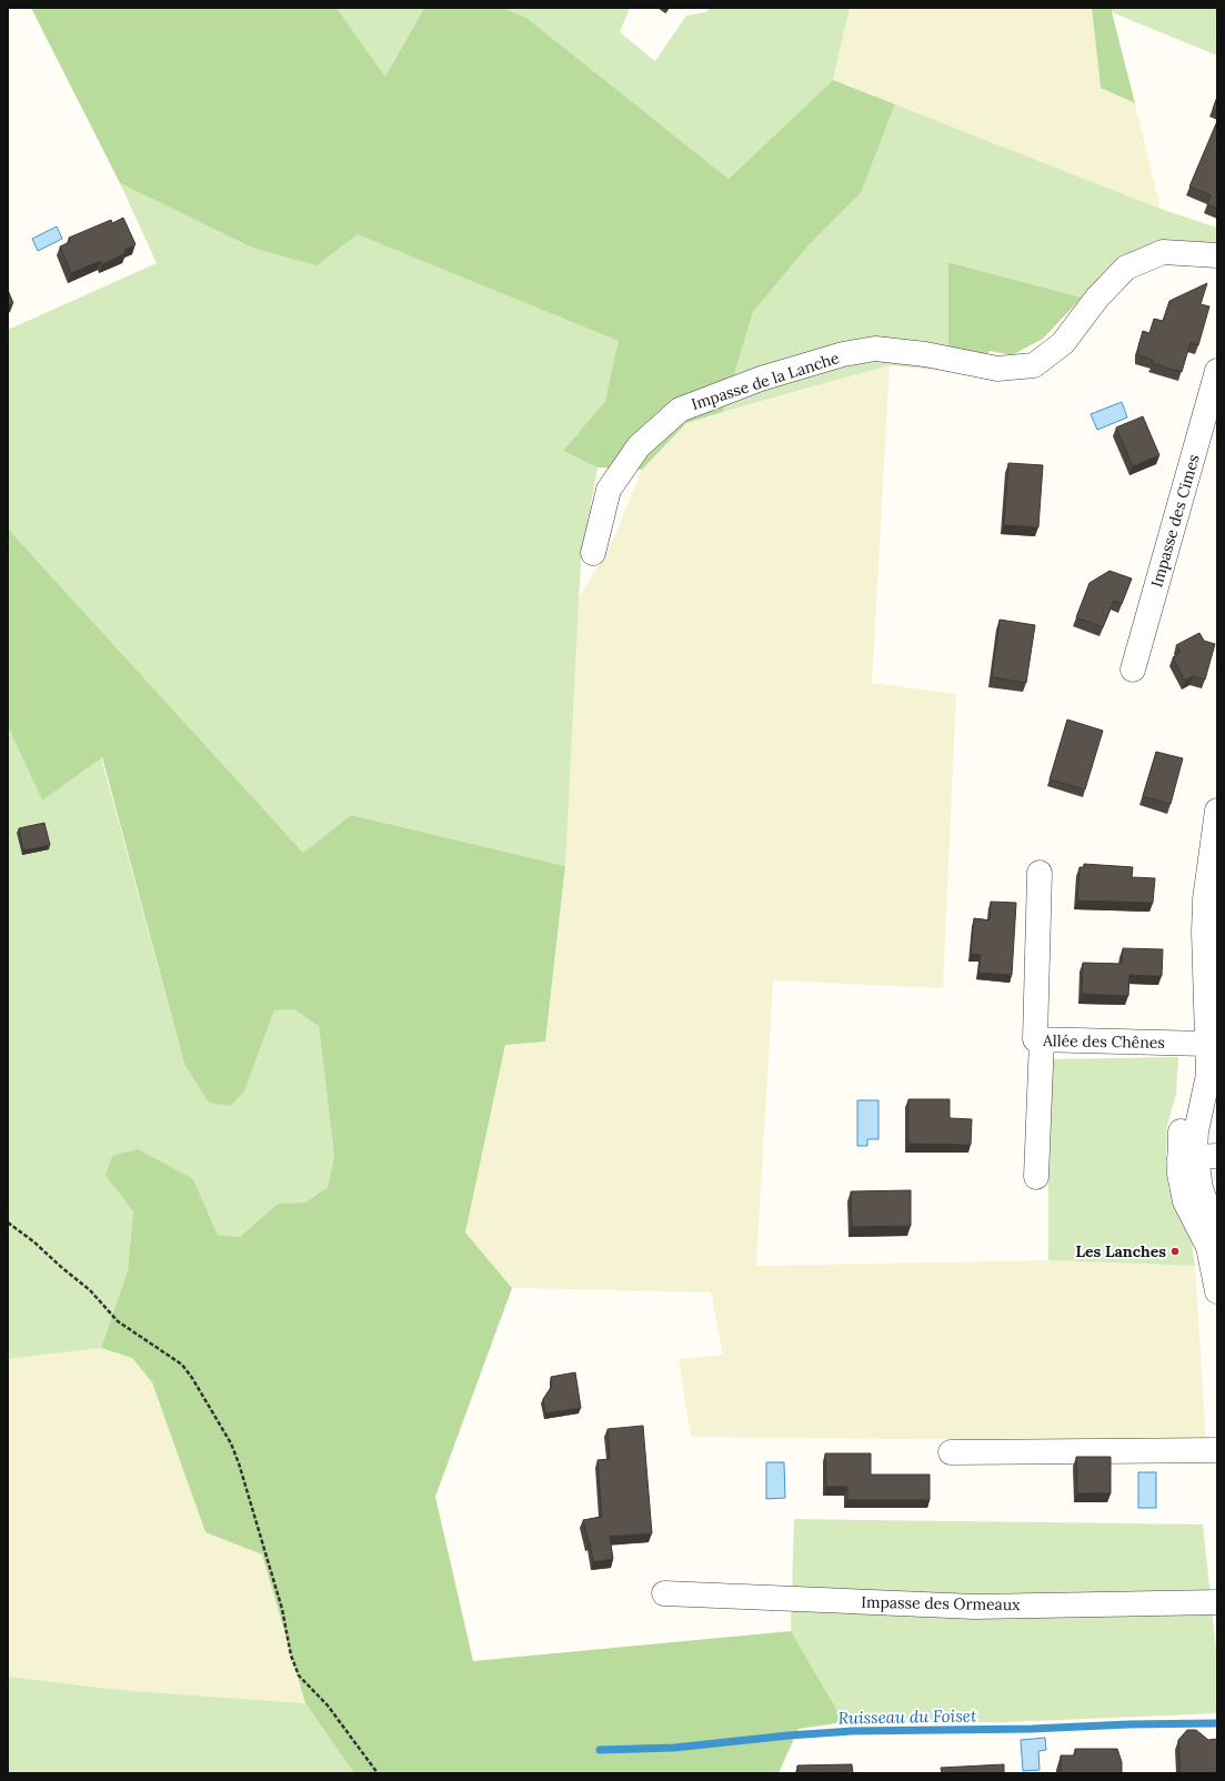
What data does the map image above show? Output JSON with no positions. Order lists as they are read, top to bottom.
{
  "streets": {
    "street": [
      "Impasse de la Lanche",
      "Impasse des Cimes",
      "Allée des Chênes",
      "Impasse des Ormeaux"
    ]
  },
  "water": ["Ruisseau du Foiset"],
  "places": ["Les Lanches"]
}
